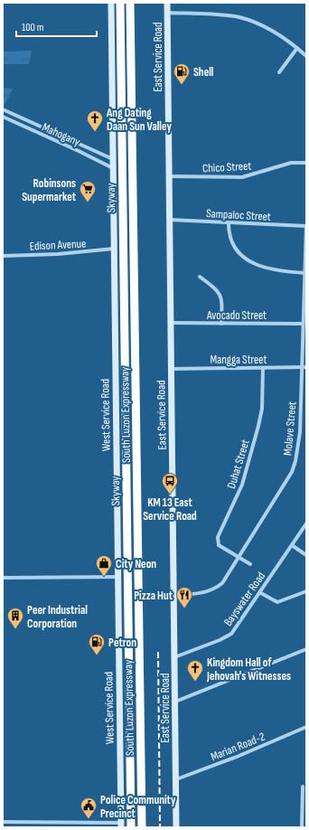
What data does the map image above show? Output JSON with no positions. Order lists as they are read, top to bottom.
{
  "streets": {
    "highway": ["Skyway", "South Luzon Expressway"],
    "main road": ["East Service Road", "West Service Road"],
    "street": [
      "Mahogany",
      "Chico Street",
      "Sampaloc Street",
      "Edison Avenue",
      "Avocado Street",
      "Mangga Street",
      "Molave Street",
      "Duhat Street",
      "Bayswater Road",
      "Marian Road-2"
    ]
  },
  "crossings": [
    ["East Service Road", "Chico Street"],
    ["East Service Road", "Sampaloc Street"],
    ["East Service Road", "Avocado Street"],
    ["East Service Road", "Mangga Street"],
    ["East Service Road", "Molave Street"],
    ["East Service Road", "Bayswater Road"],
    ["East Service Road", "Marian Road-2"],
    ["Mahogany", "West Service Road"],
    ["Sampaloc Street", "Molave Street"],
    ["Edison Avenue", "West Service Road"],
    ["Avocado Street", "Molave Street"],
    ["Mangga Street", "Molave Street"],
    ["Mangga Street", "Duhat Street"],
    ["West Service Road", "South Luzon Expressway"],
    ["Molave Street", "Duhat Street"]
  ],
  "places": {
    "fuel station": ["Shell", "Petron"],
    "church": ["Ang Dating Daan Sun Valley", "Kingdom Hall of Jehovah's Witnesses"],
    "supermarket": ["Robinsons Supermarket"],
    "bus stop": ["KM 13 East Service Road"],
    "shop": ["City Neon"],
    "restaurant": ["Pizza Hut"],
    "building": ["Peer Industrial Corporation"],
    "public building": ["Police Community Precinct"]
  },
  "scale_bar": "100 m"
}
